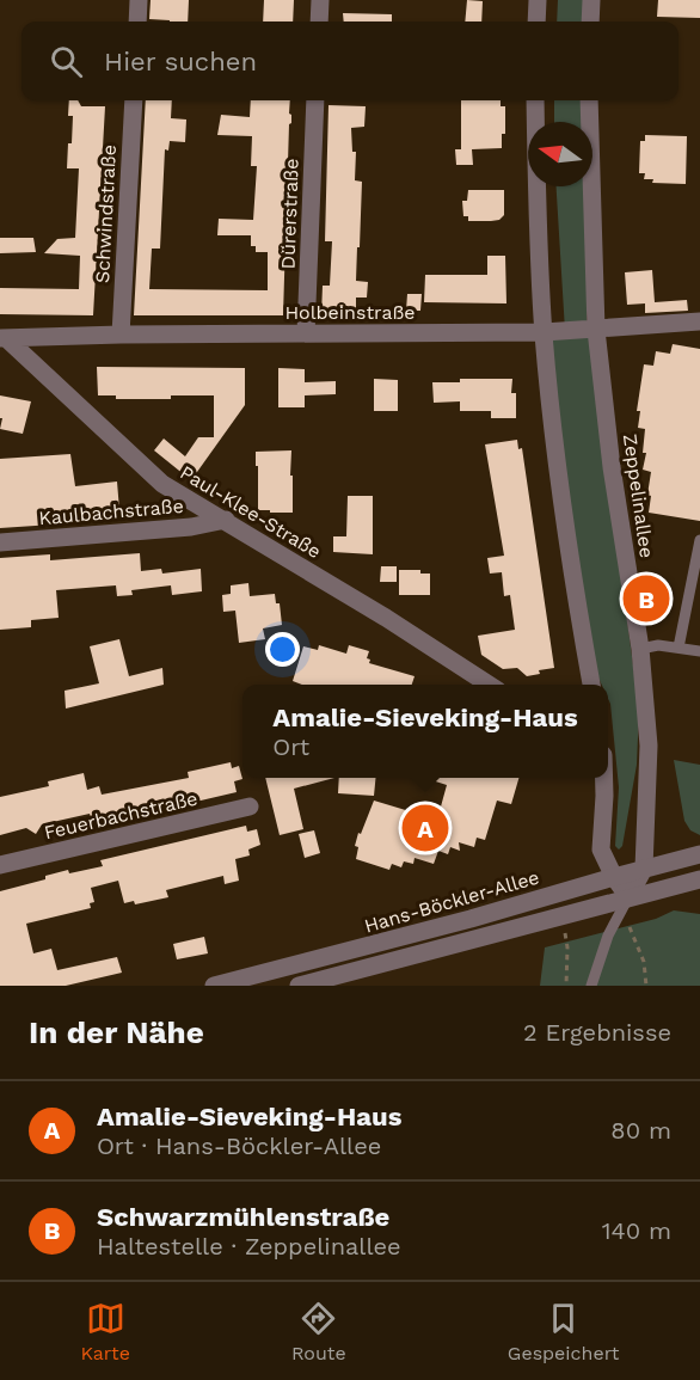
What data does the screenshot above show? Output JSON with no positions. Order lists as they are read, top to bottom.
{
  "streets": {
    "street": [
      "Schwindstraße",
      "Dürerstraße",
      "Holbeinstraße",
      "Zeppelinallee",
      "Kaulbachstraße",
      "Paul-Klee-Straße",
      "Feuerbachstraße",
      "Hans-Böckler-Allee"
    ]
  },
  "crossings": [
    ["Schwindstraße", "Holbeinstraße"],
    ["Dürerstraße", "Holbeinstraße"],
    ["Holbeinstraße", "Zeppelinallee"],
    ["Holbeinstraße", "Paul-Klee-Straße"],
    ["Zeppelinallee", "Hans-Böckler-Allee"],
    ["Kaulbachstraße", "Paul-Klee-Straße"]
  ],
  "north": "left",
  "page": {
    "search": "Hier suchen",
    "pins": ["B", "A"],
    "popup": ["Amalie-Sieveking-Haus", "Ort"],
    "heading": ["In der Nähe", "2 Ergebnisse"],
    "list": [
      {
        "mark": "A",
        "name": "Amalie-Sieveking-Haus",
        "note": "Ort · Hans-Böckler-Allee",
        "value": "80 m"
      },
      {
        "mark": "B",
        "name": "Schwarzmühlenstraße",
        "note": "Haltestelle · Zeppelinallee",
        "value": "140 m"
      }
    ],
    "nav": ["Karte", "Route", "Gespeichert"]
  }
}
